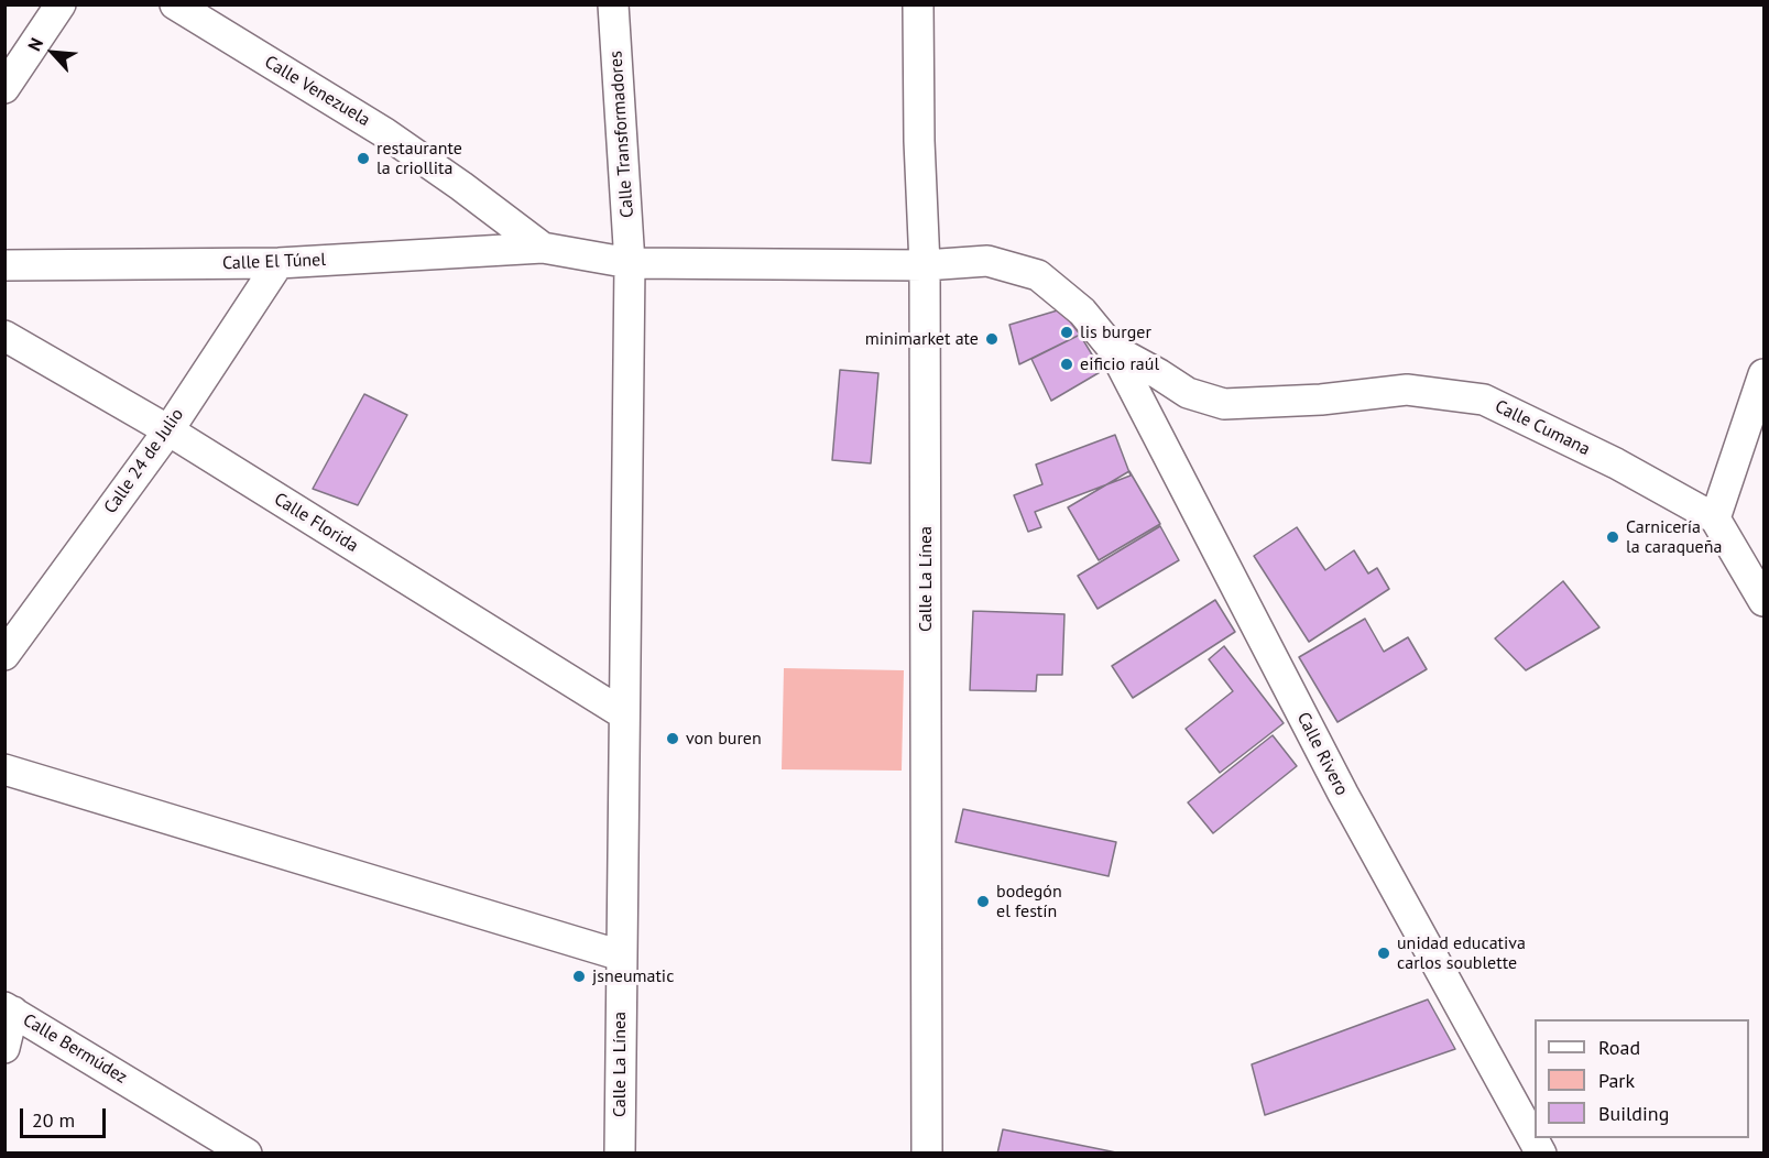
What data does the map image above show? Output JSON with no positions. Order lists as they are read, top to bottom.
{
  "streets": {
    "street": [
      "Calle Venezuela",
      "Calle Transformadores",
      "Calle El Túnel",
      "Calle Cumana",
      "Calle 24 de Julio",
      "Calle Florida",
      "Calle La Línea",
      "Calle Rivero",
      "Calle Bermúdez"
    ]
  },
  "crossings": [
    ["Calle Venezuela", "Calle Transformadores"],
    ["Calle Venezuela", "Calle El Túnel"],
    ["Calle Venezuela", "Calle Cumana"],
    ["Calle Venezuela", "Calle La Línea"],
    ["Calle Venezuela", "Calle Rivero"],
    ["Calle Transformadores", "Calle La Línea"],
    ["Calle El Túnel", "Calle 24 de Julio"],
    ["Calle Cumana", "Calle Rivero"],
    ["Calle 24 de Julio", "Calle Florida"],
    ["Calle Florida", "Calle La Línea"]
  ],
  "places": [
    "restaurante la criollita",
    "lis burger",
    "minimarket ate",
    "eificio raúl",
    "Carnicería la caraqueña",
    "von buren",
    "bodegón el festín",
    "unidad educativa carlos soublette",
    "jsneumatic"
  ],
  "legend": ["Road", "Park", "Building"],
  "scale_bar": "20 m",
  "north": "top left"
}
